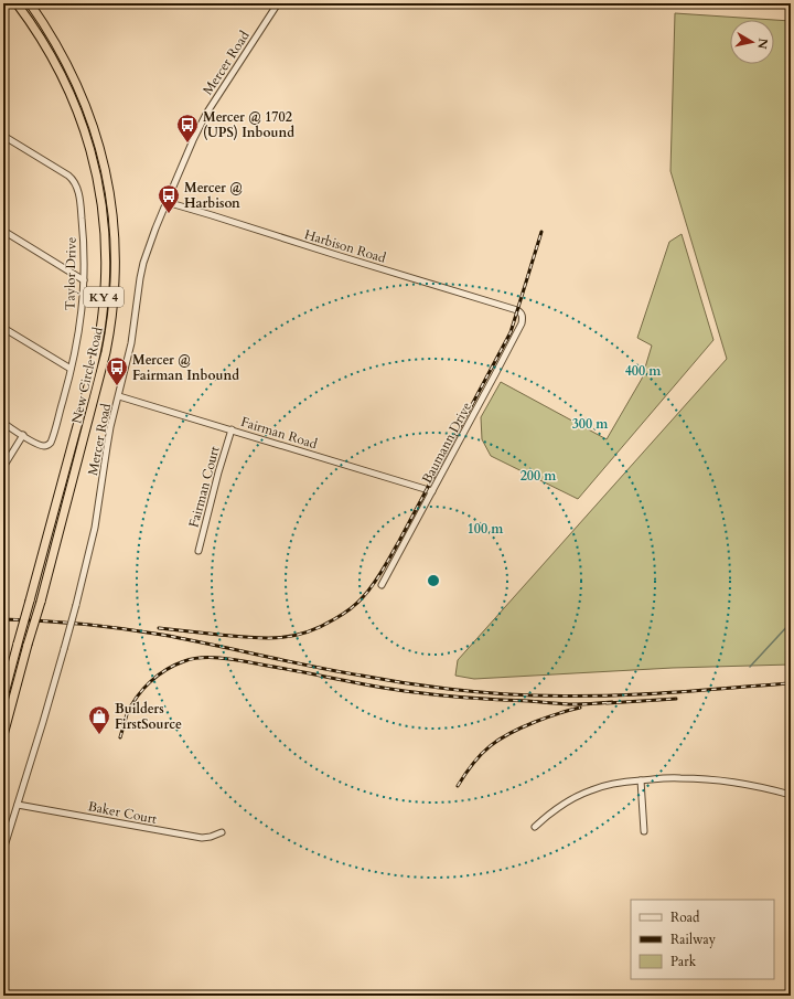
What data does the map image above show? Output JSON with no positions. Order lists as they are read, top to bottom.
{
  "streets": {
    "highway": ["KY 4", "New Circle Road"],
    "street": [
      "Mercer Road",
      "Harbison Road",
      "Taylor Drive",
      "Fairman Road",
      "Baumann Drive",
      "Fairman Court",
      "Baker Court"
    ]
  },
  "crossings": [
    ["Mercer Road", "Harbison Road"],
    ["Mercer Road", "Fairman Road"],
    ["Mercer Road", "Baker Court"],
    ["Harbison Road", "Baumann Drive"],
    ["Fairman Road", "Baumann Drive"],
    ["Fairman Road", "Fairman Court"]
  ],
  "places": {
    "bus stop": ["Mercer @ 1702 (UPS) Inbound", "Mercer @ Harbison", "Mercer @ Fairman Inbound"],
    "shop": ["Builders FirstSource"]
  },
  "legend": ["Road", "Railway", "Park"],
  "north": "right",
  "rings": [
    "400 m",
    "300 m",
    "200 m",
    "100 m"
  ]
}
